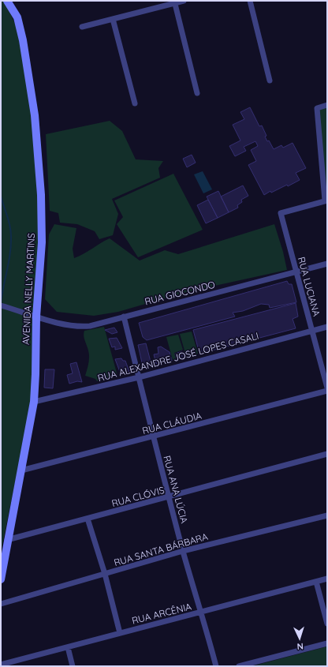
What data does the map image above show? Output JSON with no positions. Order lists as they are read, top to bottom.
{
  "streets": {
    "main road": ["AVENIDA NELLY MARTINS"],
    "street": [
      "RUA LUCIANA",
      "RUA GIOCONDO",
      "RUA ALEXANDRE JOSÉ LOPES CASALI",
      "RUA CLÁUDIA",
      "RUA ANA LÚCIA",
      "RUA CLÓVIS",
      "RUA SANTA BÁRBARA",
      "RUA ARCÊNIA"
    ]
  },
  "crossings": [
    ["RUA LUCIANA", "RUA GIOCONDO"],
    ["RUA LUCIANA", "RUA ALEXANDRE JOSÉ LOPES CASALI"],
    ["AVENIDA NELLY MARTINS", "RUA GIOCONDO"],
    ["AVENIDA NELLY MARTINS", "RUA ALEXANDRE JOSÉ LOPES CASALI"],
    ["AVENIDA NELLY MARTINS", "RUA CLÁUDIA"],
    ["AVENIDA NELLY MARTINS", "RUA CLÓVIS"],
    ["RUA GIOCONDO", "RUA ANA LÚCIA"],
    ["RUA ALEXANDRE JOSÉ LOPES CASALI", "RUA ANA LÚCIA"],
    ["RUA CLÁUDIA", "RUA ANA LÚCIA"],
    ["RUA ANA LÚCIA", "RUA CLÓVIS"],
    ["RUA ANA LÚCIA", "RUA SANTA BÁRBARA"],
    ["RUA ANA LÚCIA", "RUA ARCÊNIA"]
  ],
  "north": "bottom"
}
